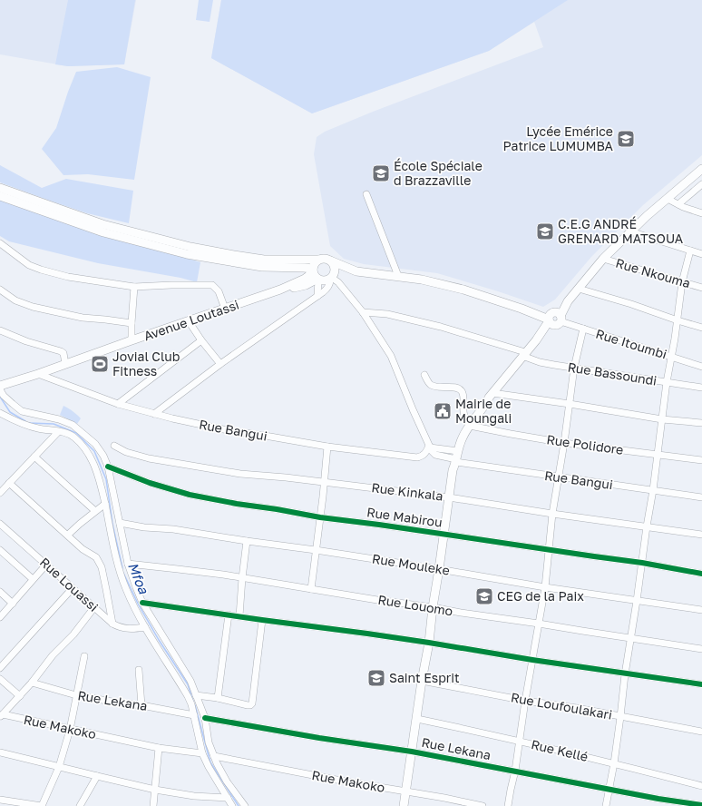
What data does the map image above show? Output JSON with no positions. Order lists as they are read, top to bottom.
{
  "streets": {
    "main road": ["Avenue Loutassi"],
    "street": [
      "Rue Nkouma",
      "Rue Itoumbi",
      "Rue Bassoundi",
      "Rue Bangui",
      "Rue Polidore",
      "Rue Kinkala",
      "Rue Mabirou",
      "Rue Mouleke",
      "Rue Louassi",
      "Rue Louomo",
      "Rue Lekana",
      "Rue Loufoulakari",
      "Rue Makoko",
      "Rue Kellé"
    ]
  },
  "crossings": [
    ["Avenue Loutassi", "Rue Bangui"]
  ],
  "water": ["Mfoa"],
  "places": {
    "school or university": [
      "Lycée Emérice Patrice LUMUMBA",
      "École Spéciale d Brazzaville",
      "C.E.G ANDRÉ GRENARD MATSOUA",
      "CEG de la Paix",
      "Saint Esprit"
    ],
    "sports": ["Jovial Club Fitness"],
    "public building": ["Mairie de Moungali"]
  }
}
